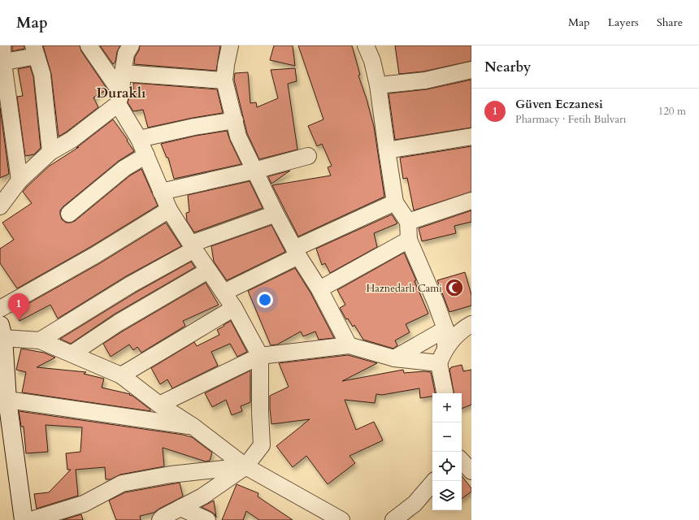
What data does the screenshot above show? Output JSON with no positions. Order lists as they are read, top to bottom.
{
  "districts": ["Duraklı"],
  "places": {
    "mosque": ["Haznedarlı Cami"]
  },
  "page": {
    "header": "Map",
    "nav": ["Map", "Layers", "Share"],
    "heading": "Nearby",
    "list": [
      {
        "mark": "1",
        "name": "Güven Eczanesi",
        "note": "Pharmacy · Fetih Bulvarı",
        "value": "120 m"
      }
    ],
    "pins": "1",
    "map_buttons": ["+", "−"]
  }
}
